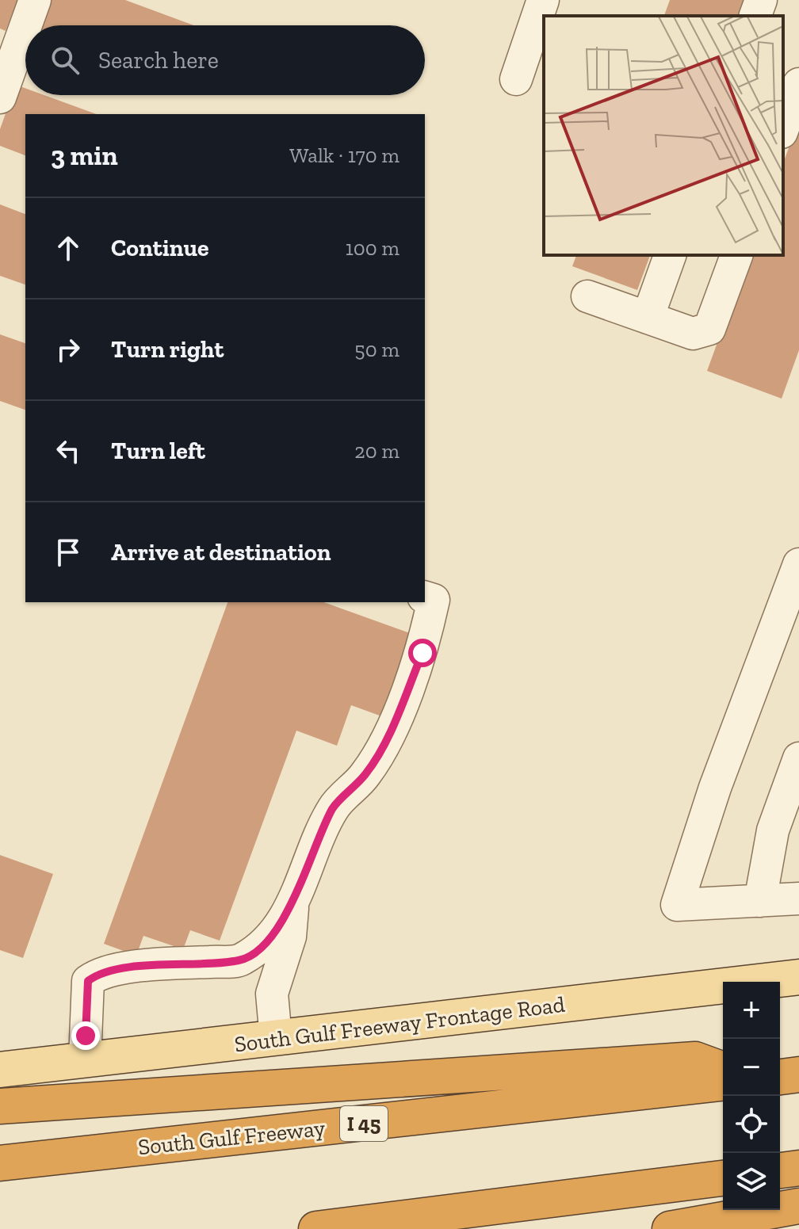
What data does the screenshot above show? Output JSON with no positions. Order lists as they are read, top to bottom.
{
  "streets": {
    "highway": ["I 45", "South Gulf Freeway"],
    "main road": ["South Gulf Freeway Frontage Road"]
  },
  "page": {
    "search": "Search here",
    "heading": ["3 min", "Walk · 170 m"],
    "list": [
      ["Continue", "100 m"],
      ["Turn right", "50 m"],
      ["Turn left", "20 m"],
      "Arrive at destination"
    ],
    "map_buttons": ["+", "−"]
  }
}
